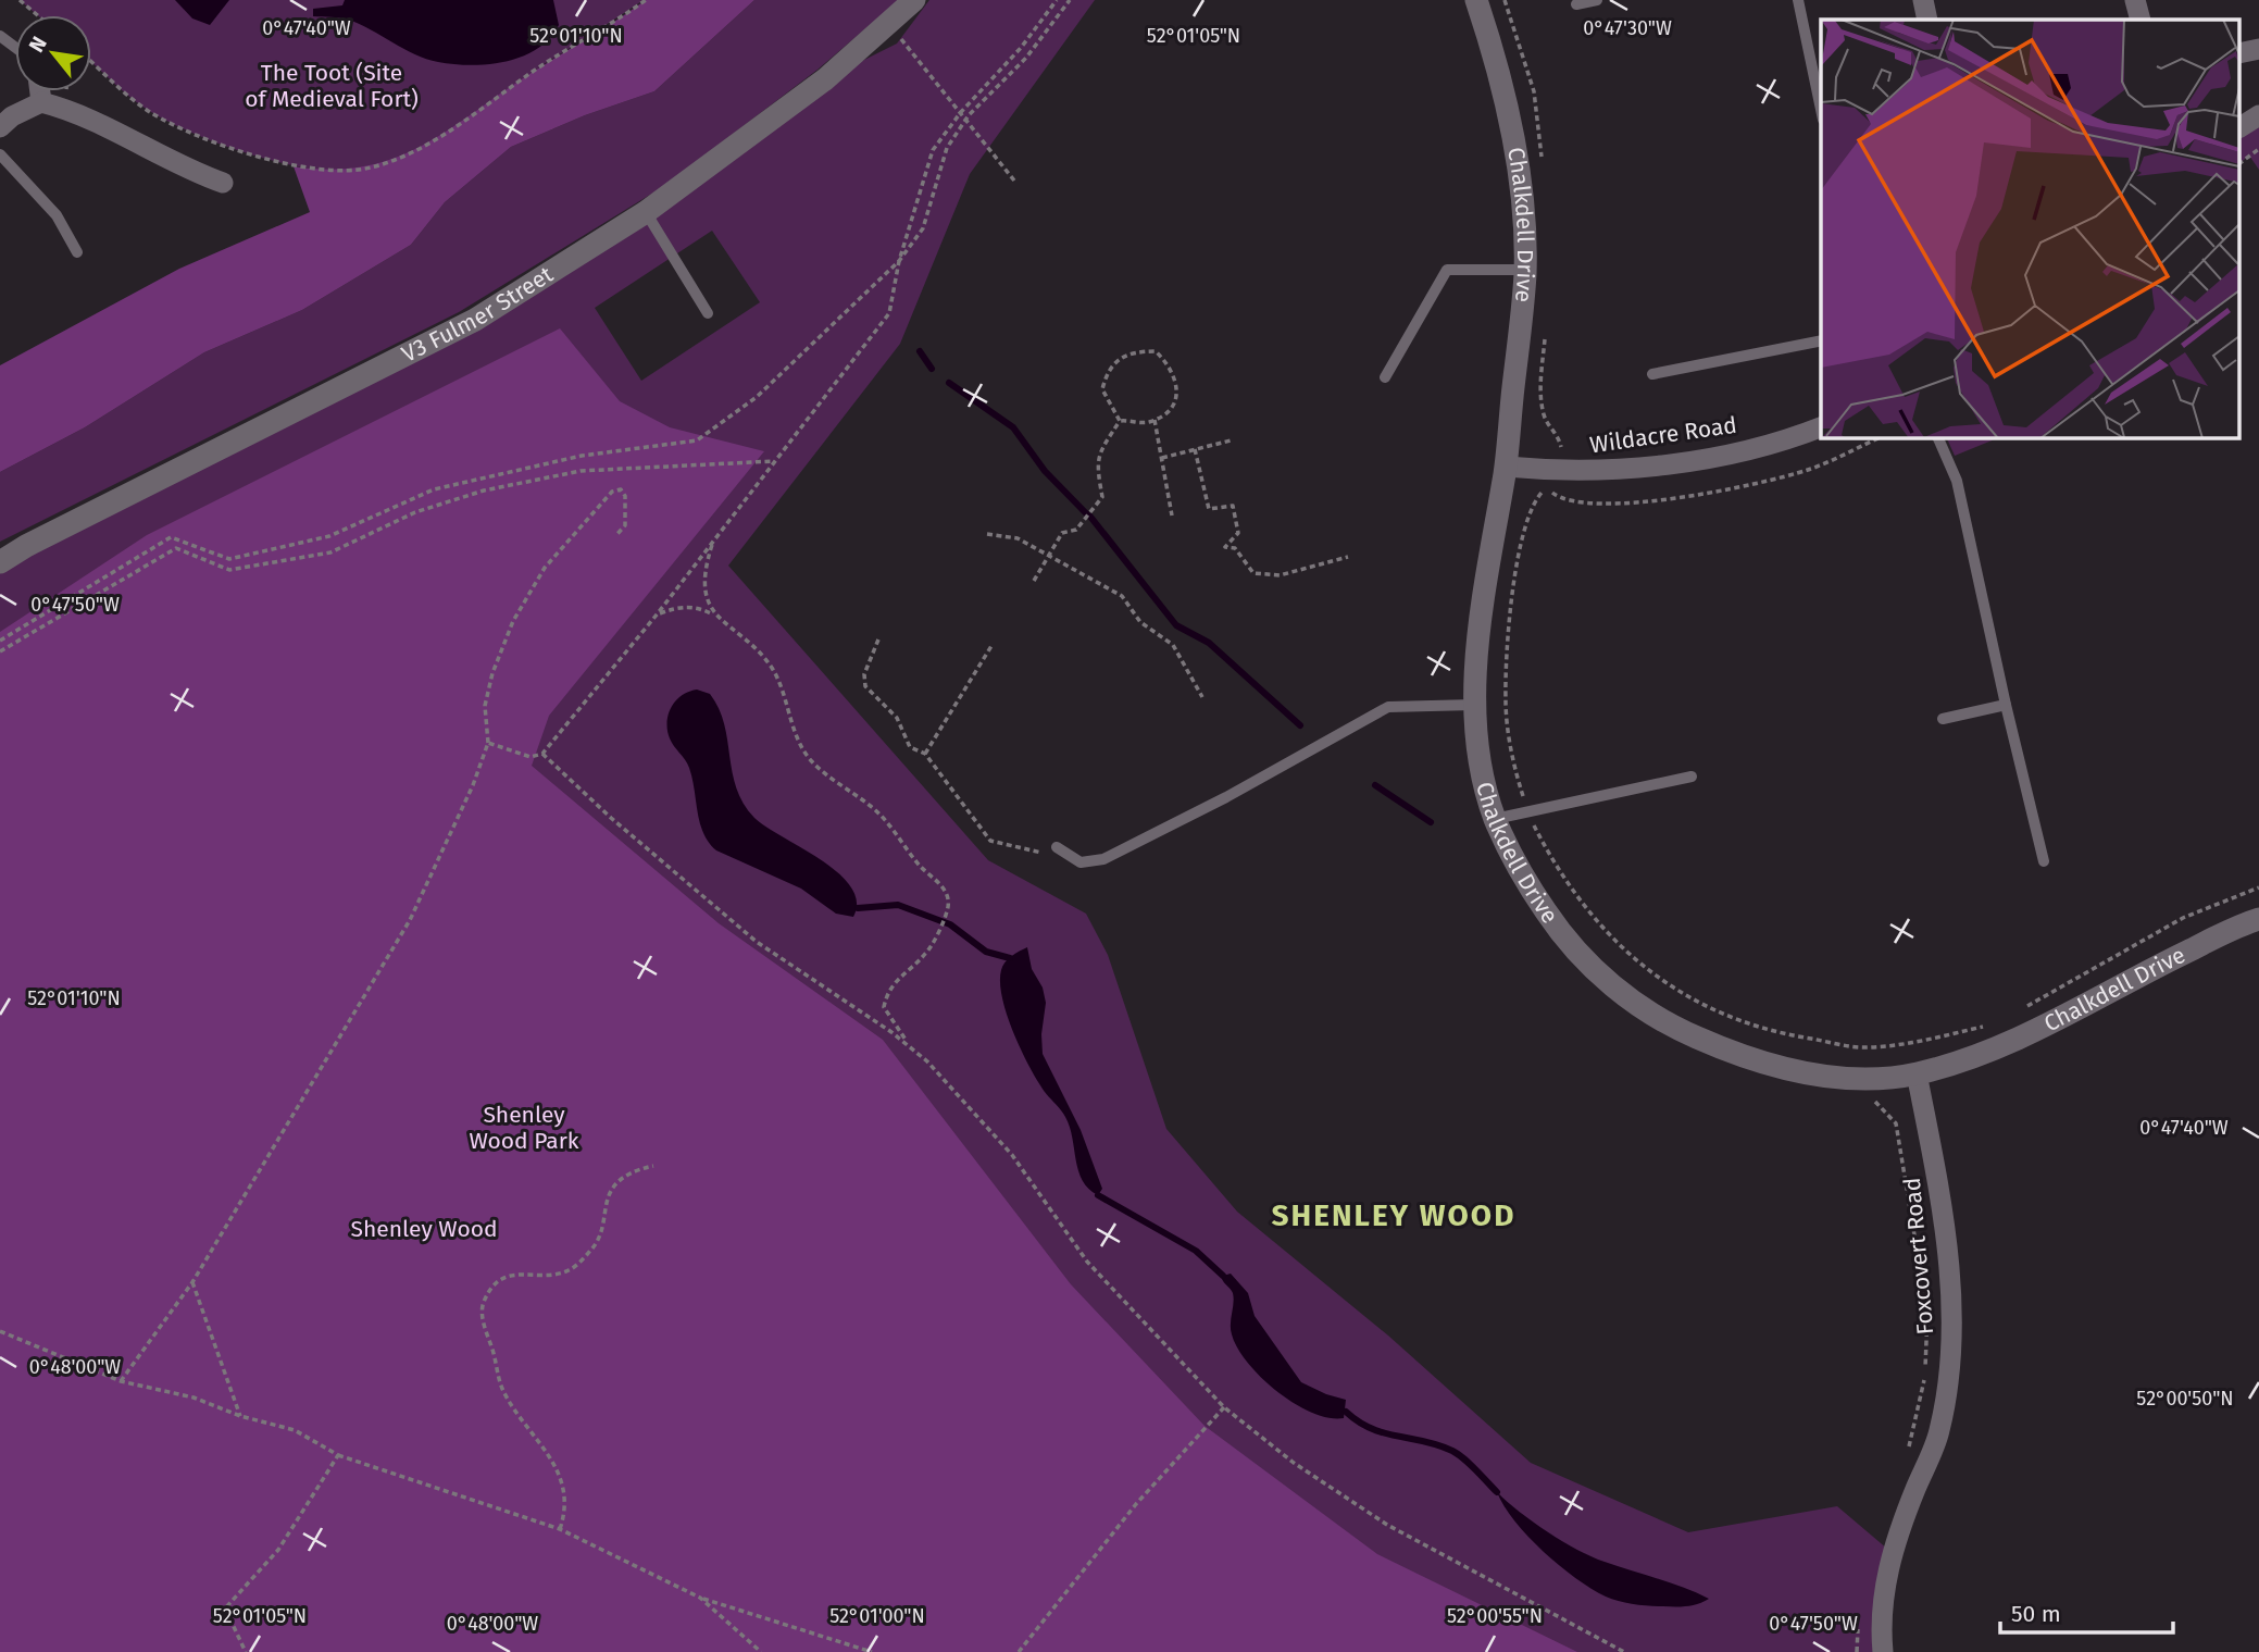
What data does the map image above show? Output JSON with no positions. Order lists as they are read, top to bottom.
{
  "streets": {
    "street": [
      "Chalkdell Drive",
      "V3 Fulmer Street",
      "Wildacre Road",
      "Foxcovert Road"
    ]
  },
  "crossings": [
    ["Chalkdell Drive", "Wildacre Road"],
    ["Chalkdell Drive", "Foxcovert Road"]
  ],
  "districts": ["SHENLEY WOOD"],
  "parks": ["The Toot (Site of Medieval Fort)", "Shenley Wood Park", "Shenley Wood"],
  "scale_bar": "50 m",
  "north": "top left",
  "coordinates": [
    "0°47'40\"W",
    "0°47'30\"W",
    "52°01'10\"N",
    "52°01'05\"N",
    "0°47'50\"W",
    "0°48'00\"W",
    "52°00'50\"N",
    "52°01'00\"N",
    "52°00'55\"N"
  ]
}
